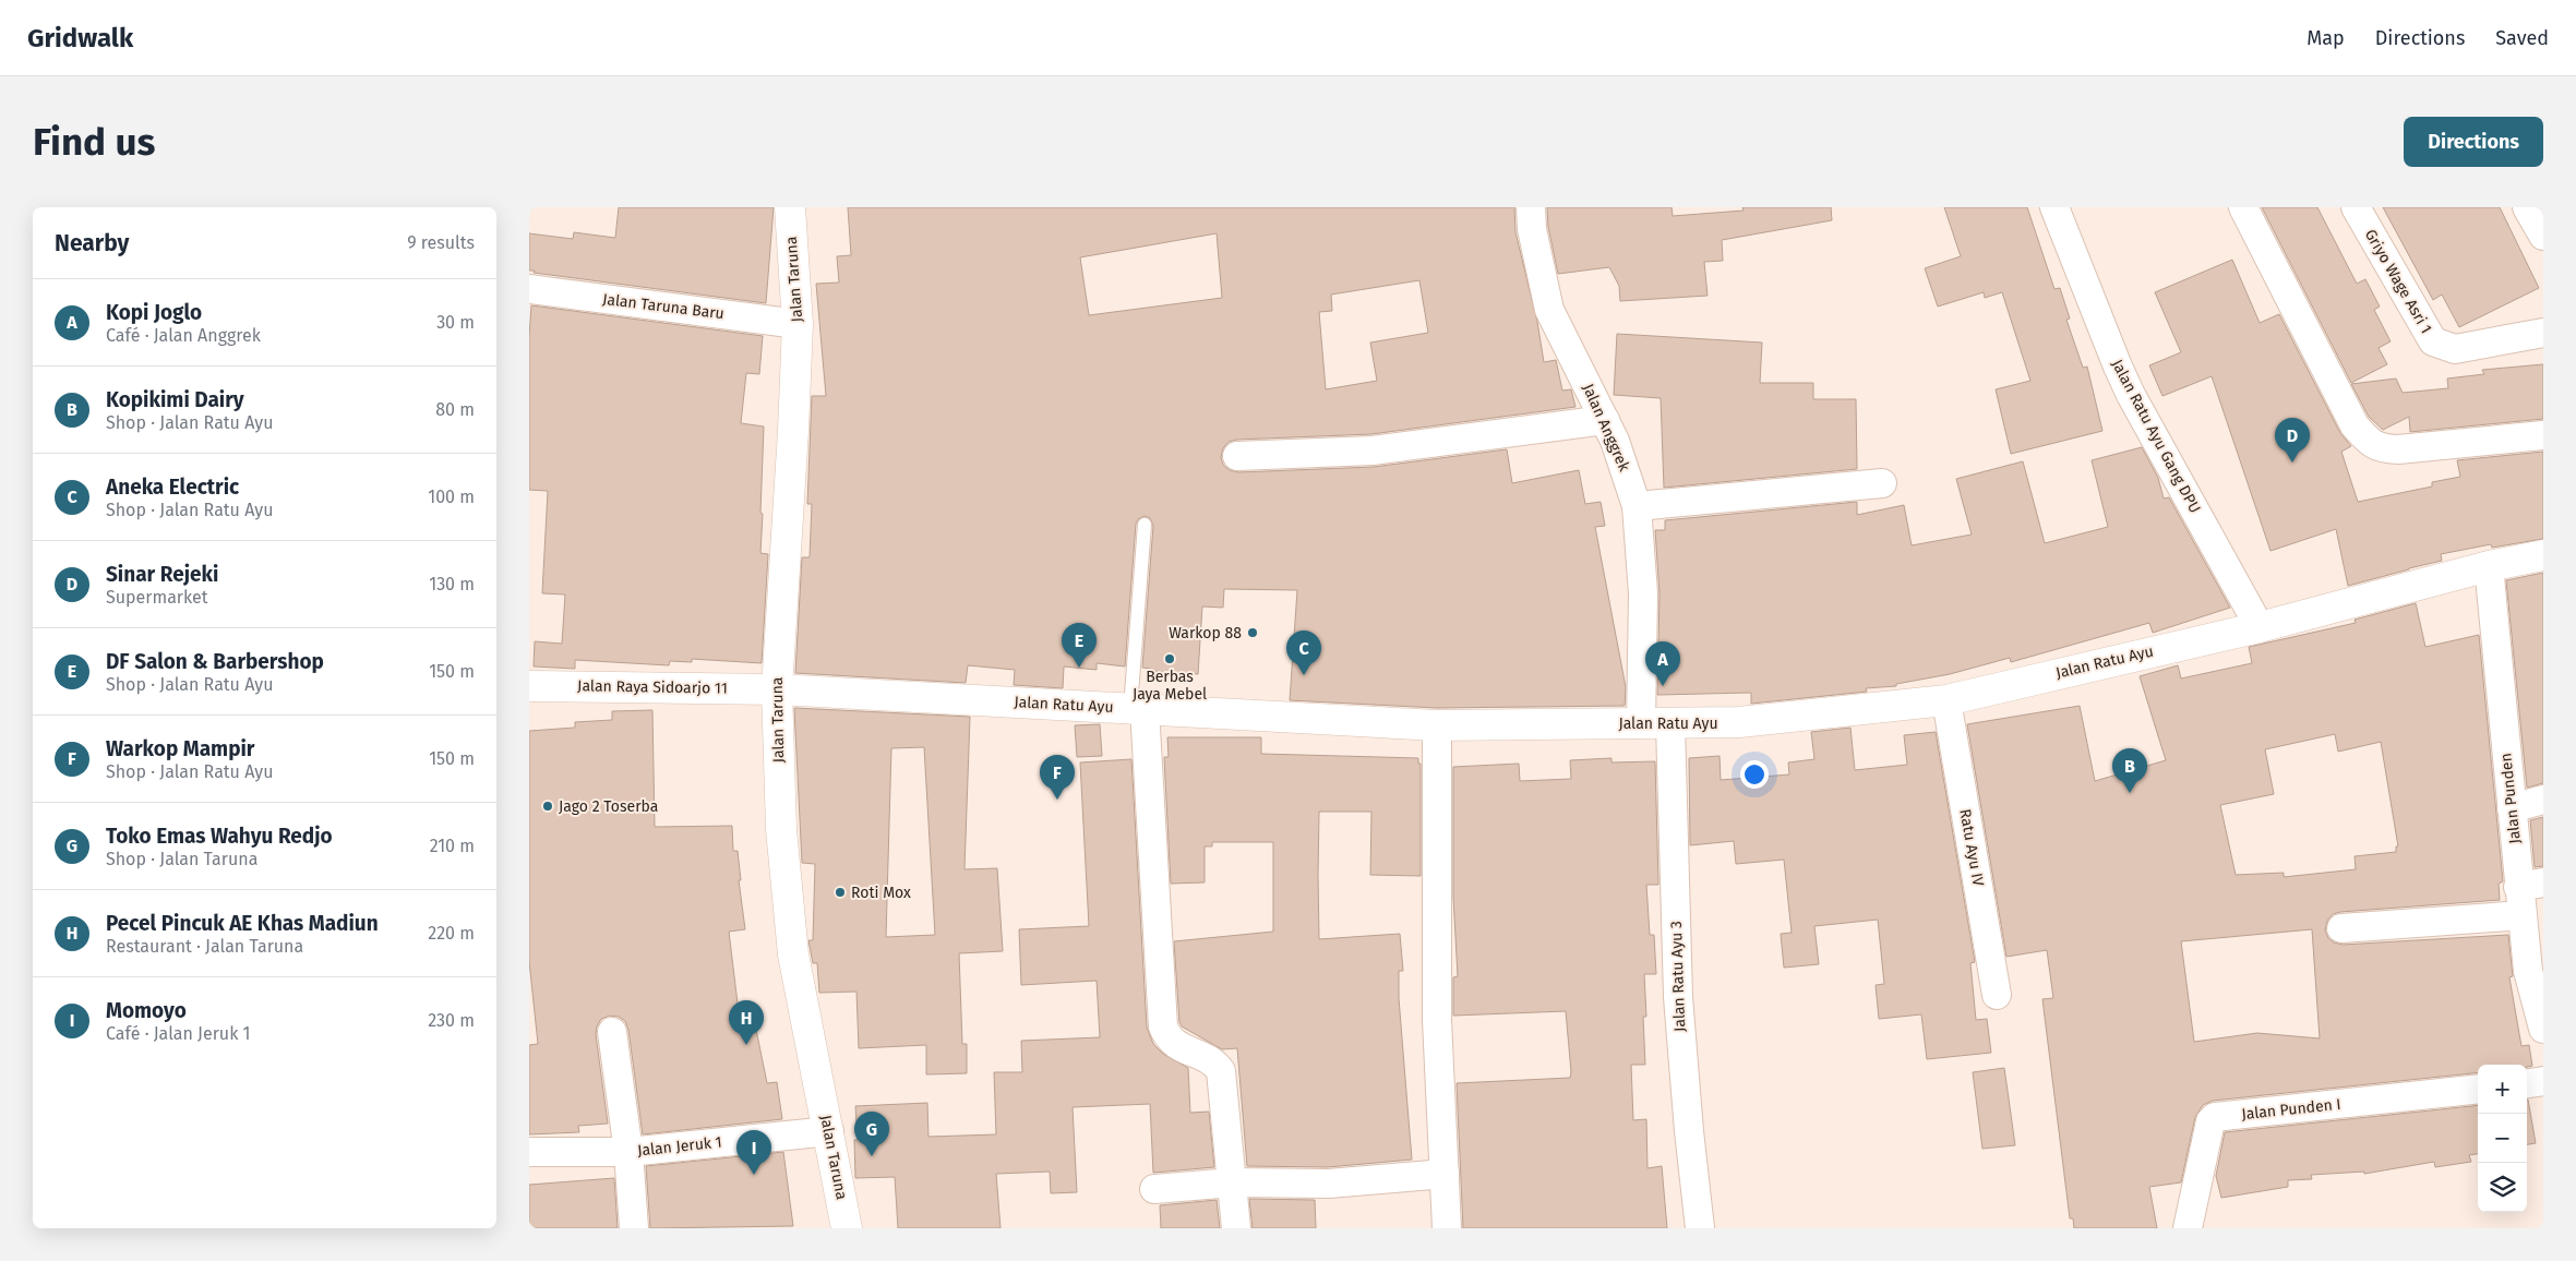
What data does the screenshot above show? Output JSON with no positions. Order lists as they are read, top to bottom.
{
  "streets": {
    "street": [
      "Jalan Taruna",
      "Griyo Wage Asri 1",
      "Jalan Taruna Baru",
      "Jalan Anggrek",
      "Jalan Ratu Ayu Gang DPU",
      "Jalan Ratu Ayu",
      "Jalan Raya Sidoarjo 11",
      "Jalan Punden",
      "Ratu Ayu IV",
      "Jalan Ratu Ayu 3",
      "Jalan Punden I",
      "Jalan Jeruk 1"
    ]
  },
  "crossings": [
    ["Jalan Taruna", "Jalan Taruna Baru"],
    ["Jalan Taruna", "Jalan Ratu Ayu"],
    ["Jalan Taruna", "Jalan Raya Sidoarjo 11"],
    ["Jalan Taruna", "Jalan Jeruk 1"],
    ["Jalan Anggrek", "Jalan Ratu Ayu"],
    ["Jalan Ratu Ayu Gang DPU", "Jalan Ratu Ayu"],
    ["Jalan Ratu Ayu", "Jalan Raya Sidoarjo 11"],
    ["Jalan Ratu Ayu", "Jalan Punden"],
    ["Jalan Ratu Ayu", "Ratu Ayu IV"],
    ["Jalan Ratu Ayu", "Jalan Ratu Ayu 3"]
  ],
  "places": [
    "Warkop 88",
    "Berbas Jaya Mebel",
    "Jago 2 Toserba",
    "Roti Mox"
  ],
  "page": {
    "header": "Gridwalk",
    "nav": ["Map", "Directions", "Saved"],
    "buttons": "Directions",
    "title": "Find us",
    "heading": ["Nearby", "9 results"],
    "list": [
      {
        "mark": "A",
        "name": "Kopi Joglo",
        "note": "Café · Jalan Anggrek",
        "value": "30 m"
      },
      {
        "mark": "B",
        "name": "Kopikimi Dairy",
        "note": "Shop · Jalan Ratu Ayu",
        "value": "80 m"
      },
      {
        "mark": "C",
        "name": "Aneka Electric",
        "note": "Shop · Jalan Ratu Ayu",
        "value": "100 m"
      },
      {
        "mark": "D",
        "name": "Sinar Rejeki",
        "note": "Supermarket",
        "value": "130 m"
      },
      {
        "mark": "E",
        "name": "DF Salon & Barbershop",
        "note": "Shop · Jalan Ratu Ayu",
        "value": "150 m"
      },
      {
        "mark": "F",
        "name": "Warkop Mampir",
        "note": "Shop · Jalan Ratu Ayu",
        "value": "150 m"
      },
      {
        "mark": "G",
        "name": "Toko Emas Wahyu Redjo",
        "note": "Shop · Jalan Taruna",
        "value": "210 m"
      },
      {
        "mark": "H",
        "name": "Pecel Pincuk AE Khas Madiun",
        "note": "Restaurant · Jalan Taruna",
        "value": "220 m"
      },
      {
        "mark": "I",
        "name": "Momoyo",
        "note": "Café · Jalan Jeruk 1",
        "value": "230 m"
      }
    ],
    "pins": [
      "D",
      "E",
      "C",
      "A",
      "B",
      "F",
      "H",
      "G",
      "I"
    ],
    "map_buttons": ["+", "−"]
  }
}
